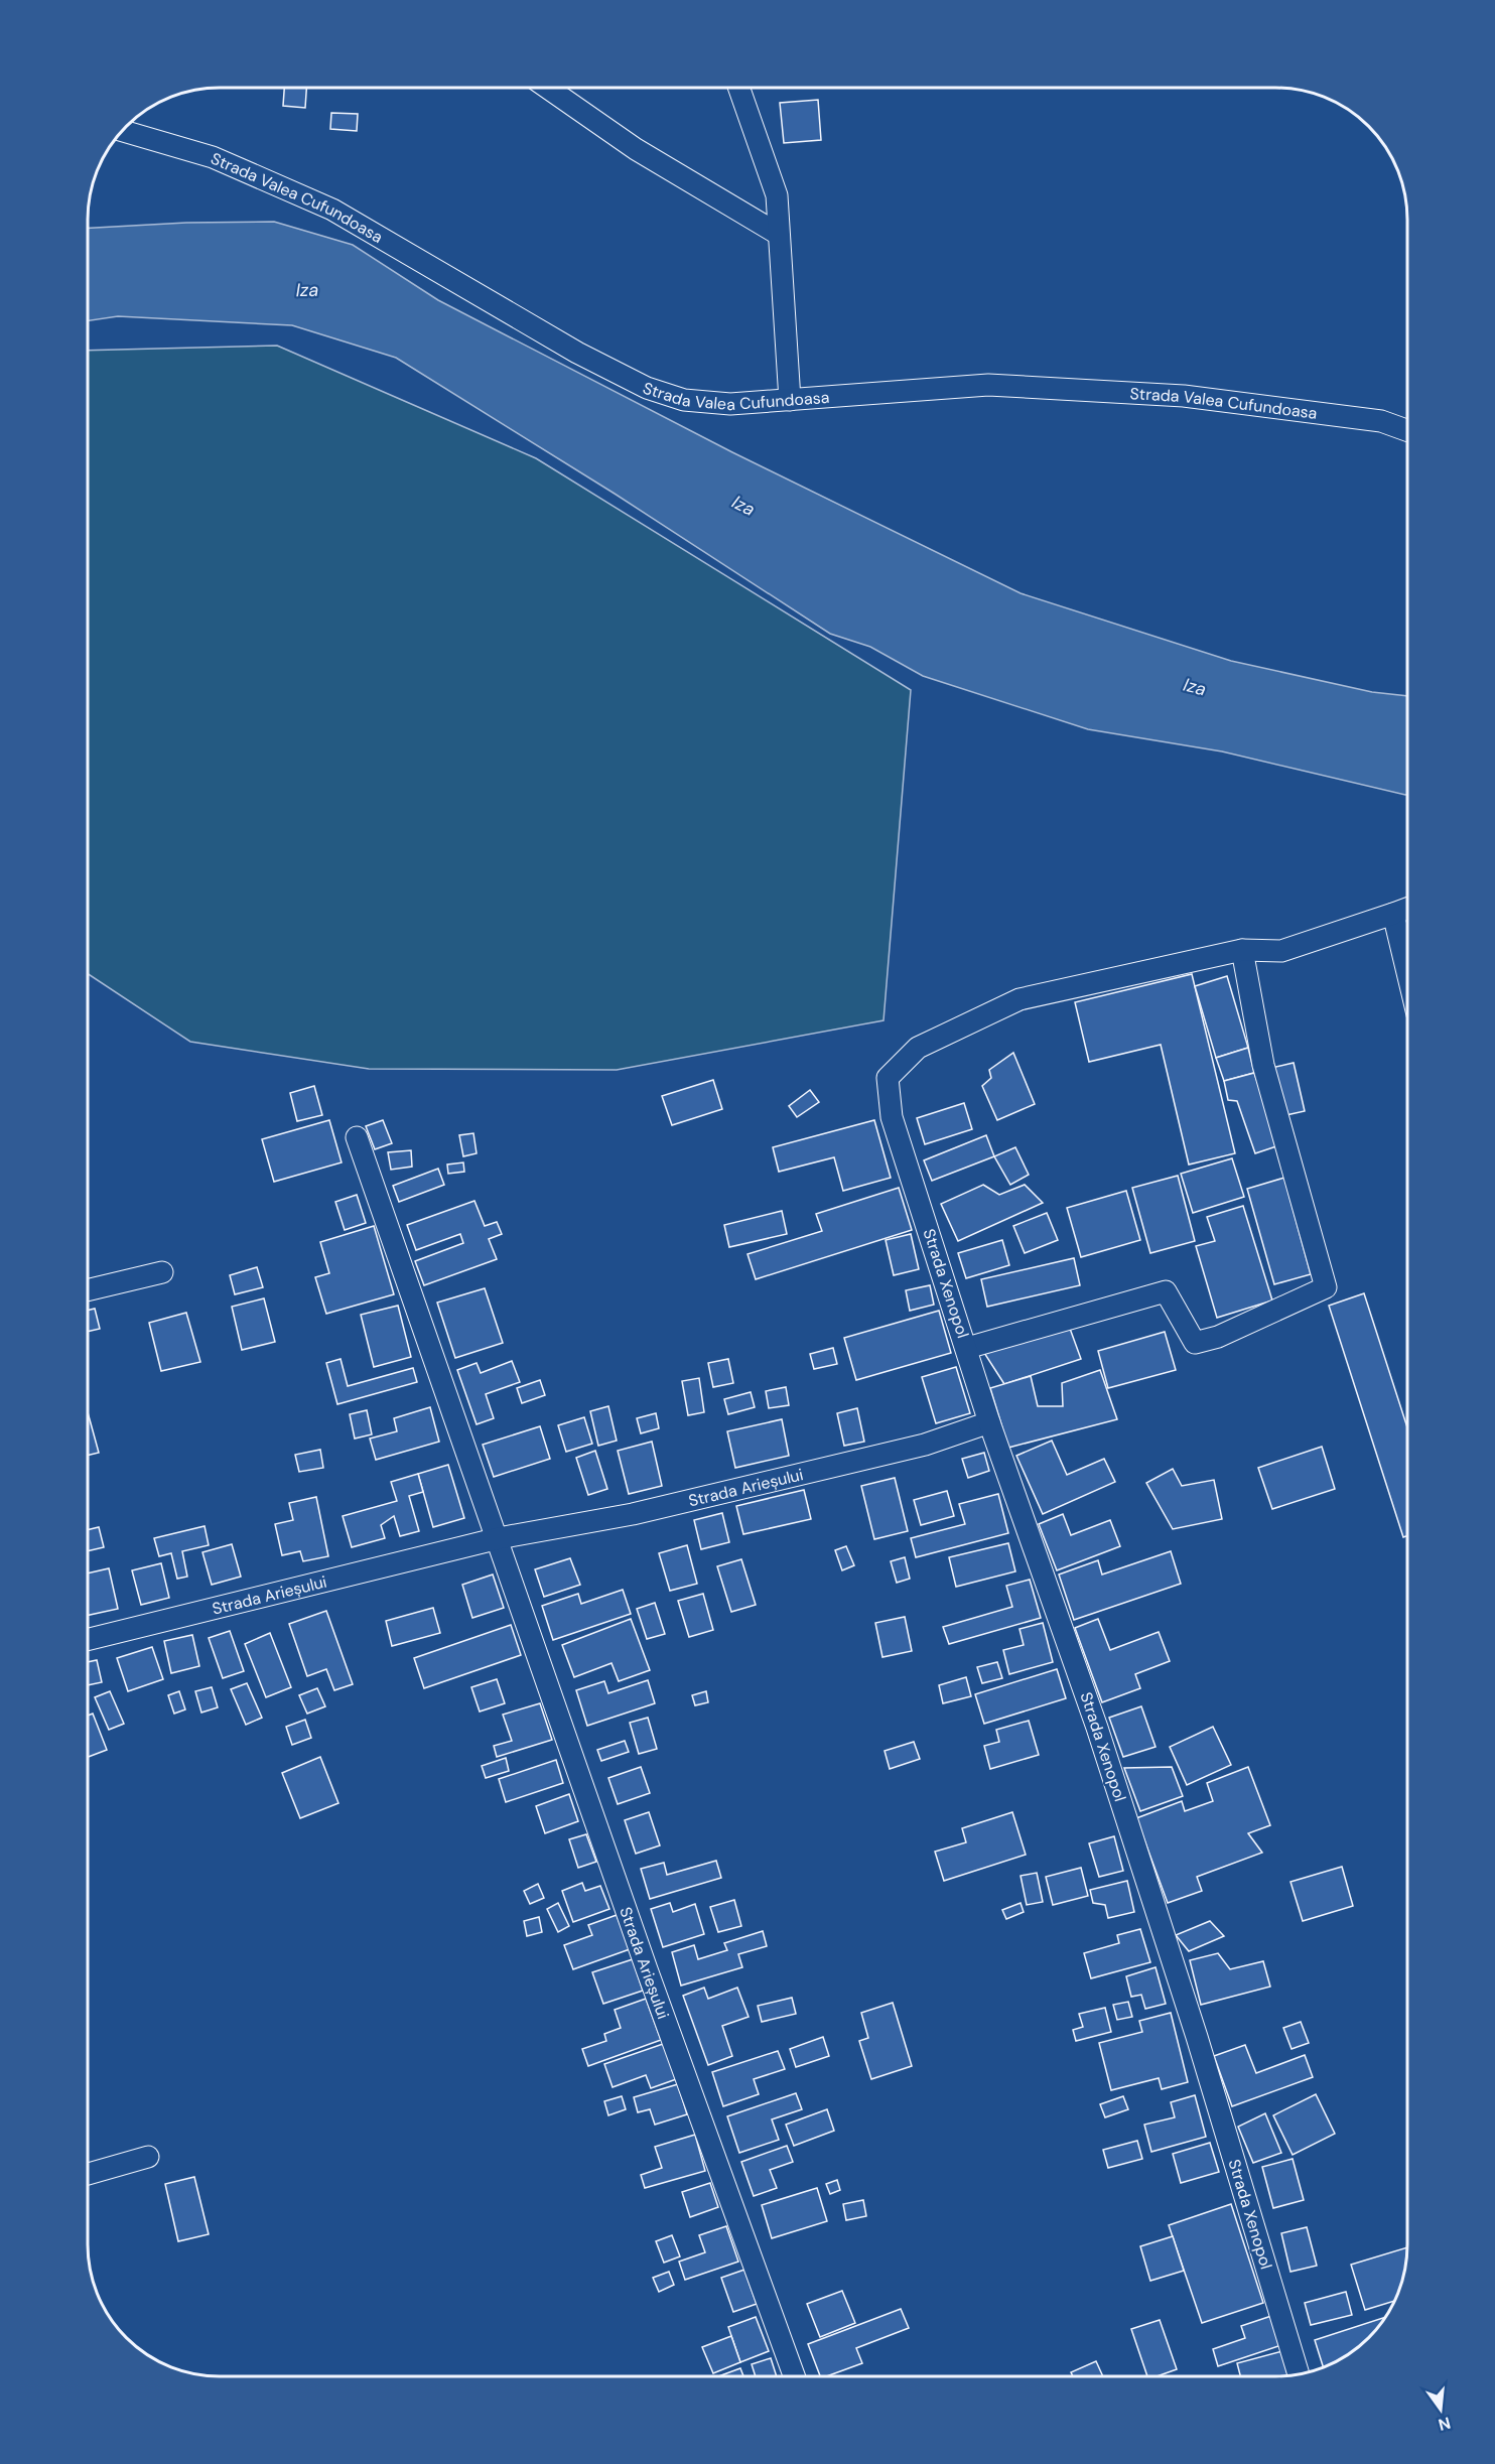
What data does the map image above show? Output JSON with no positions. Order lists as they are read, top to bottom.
{
  "streets": {
    "street": ["Strada Valea Cufundoasa", "Strada Xenopol", "Strada Arieșului"]
  },
  "crossings": [
    ["Strada Xenopol", "Strada Arieșului"]
  ],
  "water": ["Iza"],
  "north": "bottom"
}
